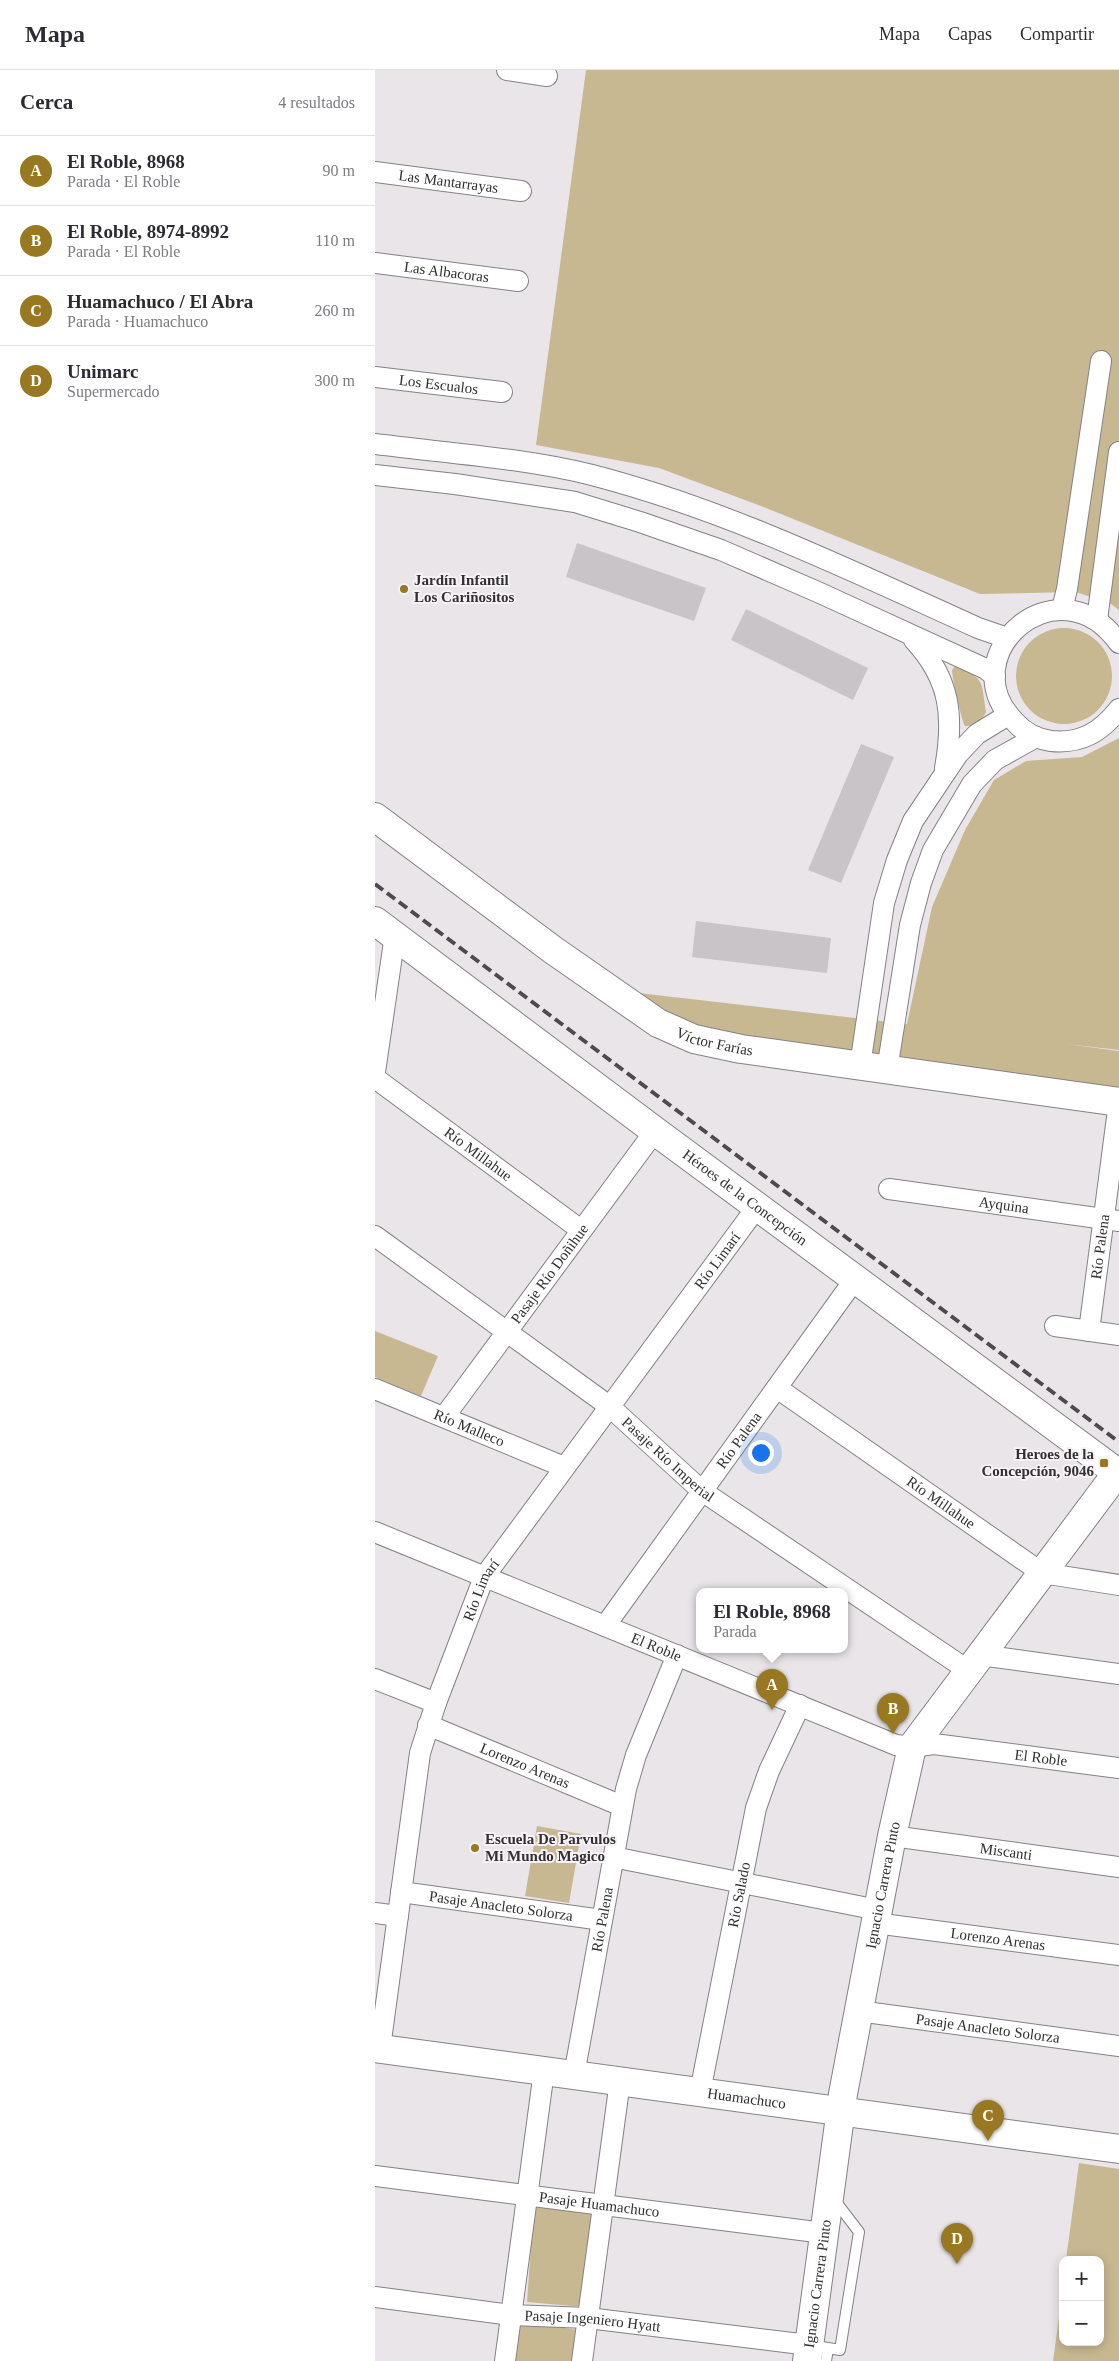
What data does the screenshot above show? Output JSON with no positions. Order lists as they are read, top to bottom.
{
  "streets": {
    "street": [
      "Las Mantarrayas",
      "Las Albacoras",
      "Los Escualos",
      "Víctor Farías",
      "Río Millahue",
      "Héroes de la Concepción",
      "Ayquina",
      "Río Palena",
      "Río Limarí",
      "Pasaje Río Doñihue",
      "Río Malleco",
      "Pasaje Río Imperial",
      "El Roble",
      "Lorenzo Arenas",
      "Miscanti",
      "Ignacio Carrera Pinto",
      "Río Salado",
      "Pasaje Anacleto Solorza",
      "Huamachuco",
      "Pasaje Huamachuco",
      "Pasaje Ingeniero Hyatt"
    ]
  },
  "crossings": [
    ["Víctor Farías", "Río Palena"],
    ["Río Millahue", "Río Palena"],
    ["Río Millahue", "Pasaje Río Doñihue"],
    ["Río Millahue", "Ignacio Carrera Pinto"],
    ["Héroes de la Concepción", "Río Palena"],
    ["Héroes de la Concepción", "Río Limarí"],
    ["Héroes de la Concepción", "Pasaje Río Doñihue"],
    ["Héroes de la Concepción", "Ignacio Carrera Pinto"],
    ["Ayquina", "Río Palena"],
    ["Río Palena", "Pasaje Río Imperial"],
    ["Río Palena", "El Roble"],
    ["Río Palena", "Lorenzo Arenas"],
    ["Río Palena", "Pasaje Anacleto Solorza"],
    ["Río Palena", "Huamachuco"],
    ["Río Limarí", "Río Malleco"],
    ["Río Limarí", "Pasaje Río Imperial"],
    ["Río Limarí", "El Roble"],
    ["Río Limarí", "Lorenzo Arenas"],
    ["Río Limarí", "Pasaje Anacleto Solorza"],
    ["Río Limarí", "Huamachuco"],
    ["Pasaje Río Doñihue", "Río Malleco"],
    ["Pasaje Río Doñihue", "Pasaje Río Imperial"],
    ["Pasaje Río Imperial", "Ignacio Carrera Pinto"],
    ["El Roble", "Ignacio Carrera Pinto"],
    ["El Roble", "Río Salado"],
    ["Lorenzo Arenas", "Ignacio Carrera Pinto"],
    ["Lorenzo Arenas", "Río Salado"],
    ["Miscanti", "Ignacio Carrera Pinto"],
    ["Ignacio Carrera Pinto", "Pasaje Anacleto Solorza"],
    ["Ignacio Carrera Pinto", "Huamachuco"],
    ["Ignacio Carrera Pinto", "Pasaje Huamachuco"],
    ["Ignacio Carrera Pinto", "Pasaje Ingeniero Hyatt"],
    ["Río Salado", "Huamachuco"]
  ],
  "places": {
    "other": ["Jardín Infantil Los Cariñositos", "Escuela De Parvulos Mi Mundo Magico"],
    "transit": ["Heroes de la Concepción, 9046"]
  },
  "page": {
    "header": "Mapa",
    "nav": ["Mapa", "Capas", "Compartir"],
    "heading": ["Cerca", "4 resultados"],
    "list": [
      {
        "mark": "A",
        "name": "El Roble, 8968",
        "note": "Parada · El Roble",
        "value": "90 m"
      },
      {
        "mark": "B",
        "name": "El Roble, 8974-8992",
        "note": "Parada · El Roble",
        "value": "110 m"
      },
      {
        "mark": "C",
        "name": "Huamachuco / El Abra",
        "note": "Parada · Huamachuco",
        "value": "260 m"
      },
      {
        "mark": "D",
        "name": "Unimarc",
        "note": "Supermercado",
        "value": "300 m"
      }
    ],
    "popup": ["El Roble, 8968", "Parada"],
    "pins": [
      "A",
      "B",
      "C",
      "D"
    ],
    "map_buttons": ["+", "−"]
  }
}
